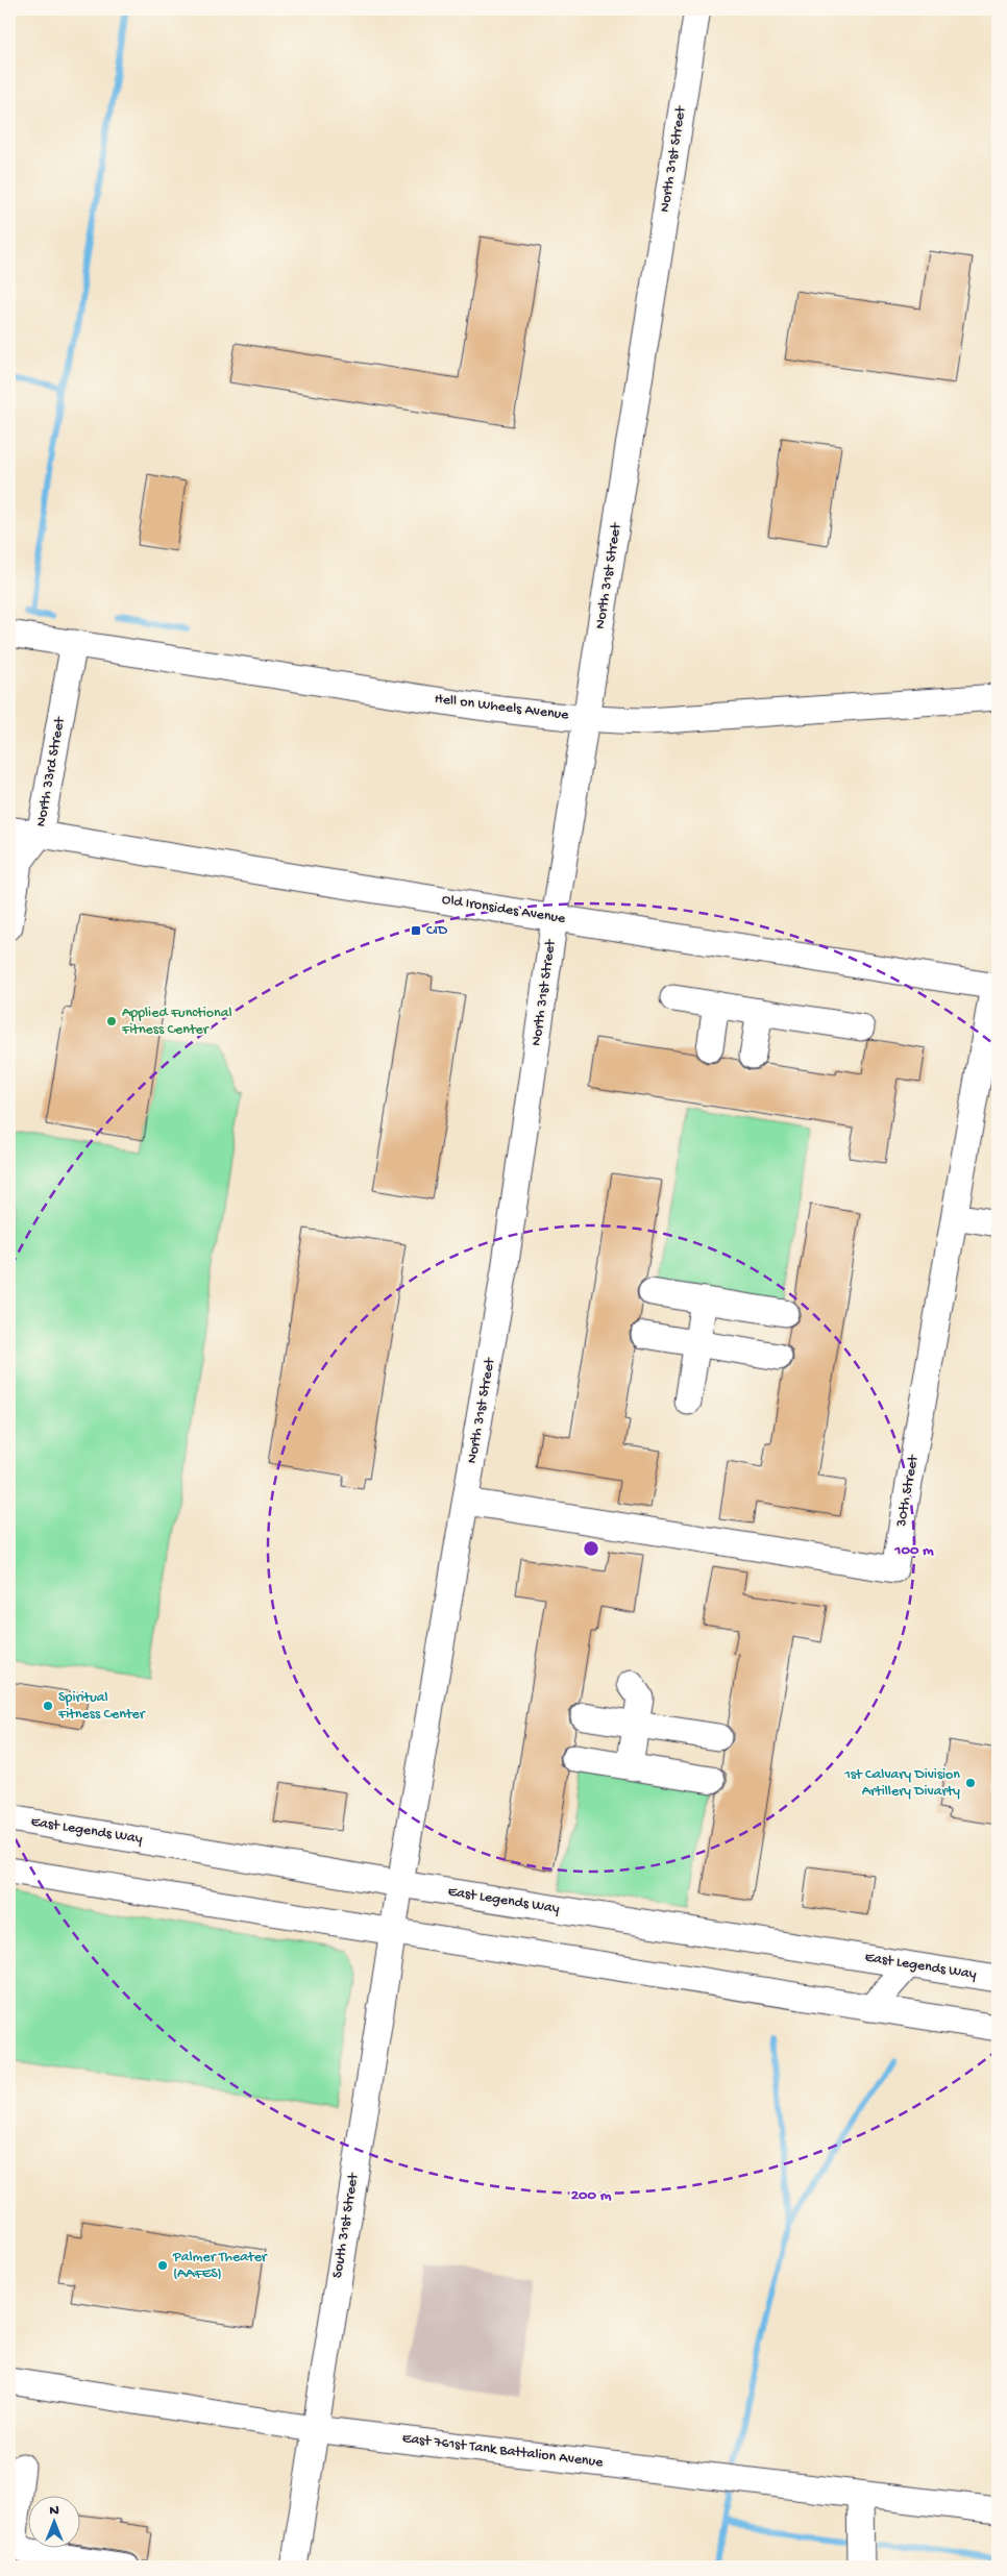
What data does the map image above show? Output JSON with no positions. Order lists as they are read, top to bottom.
{
  "streets": {
    "street": [
      "North 31st Street",
      "Hell on Wheels Avenue",
      "North 33rd Street",
      "Old Ironsides Avenue",
      "30th Street",
      "East Legends Way",
      "South 31st Street",
      "East 761st Tank Battalion Avenue"
    ]
  },
  "crossings": [
    ["North 31st Street", "Hell on Wheels Avenue"],
    ["North 31st Street", "Old Ironsides Avenue"],
    ["North 31st Street", "30th Street"],
    ["North 31st Street", "East Legends Way"],
    ["North 31st Street", "South 31st Street"],
    ["Hell on Wheels Avenue", "North 33rd Street"],
    ["North 33rd Street", "Old Ironsides Avenue"],
    ["Old Ironsides Avenue", "30th Street"],
    ["East Legends Way", "South 31st Street"],
    ["South 31st Street", "East 761st Tank Battalion Avenue"]
  ],
  "places": {
    "transit": ["CID"],
    "other": [
      "Applied Functional Fitness Center",
      "Spiritual Fitness Center",
      "1st Calvary Division Artillery Divarty",
      "Palmer Theater (AAFES)"
    ]
  },
  "north": "top",
  "rings": ["100 m", "200 m"]
}
